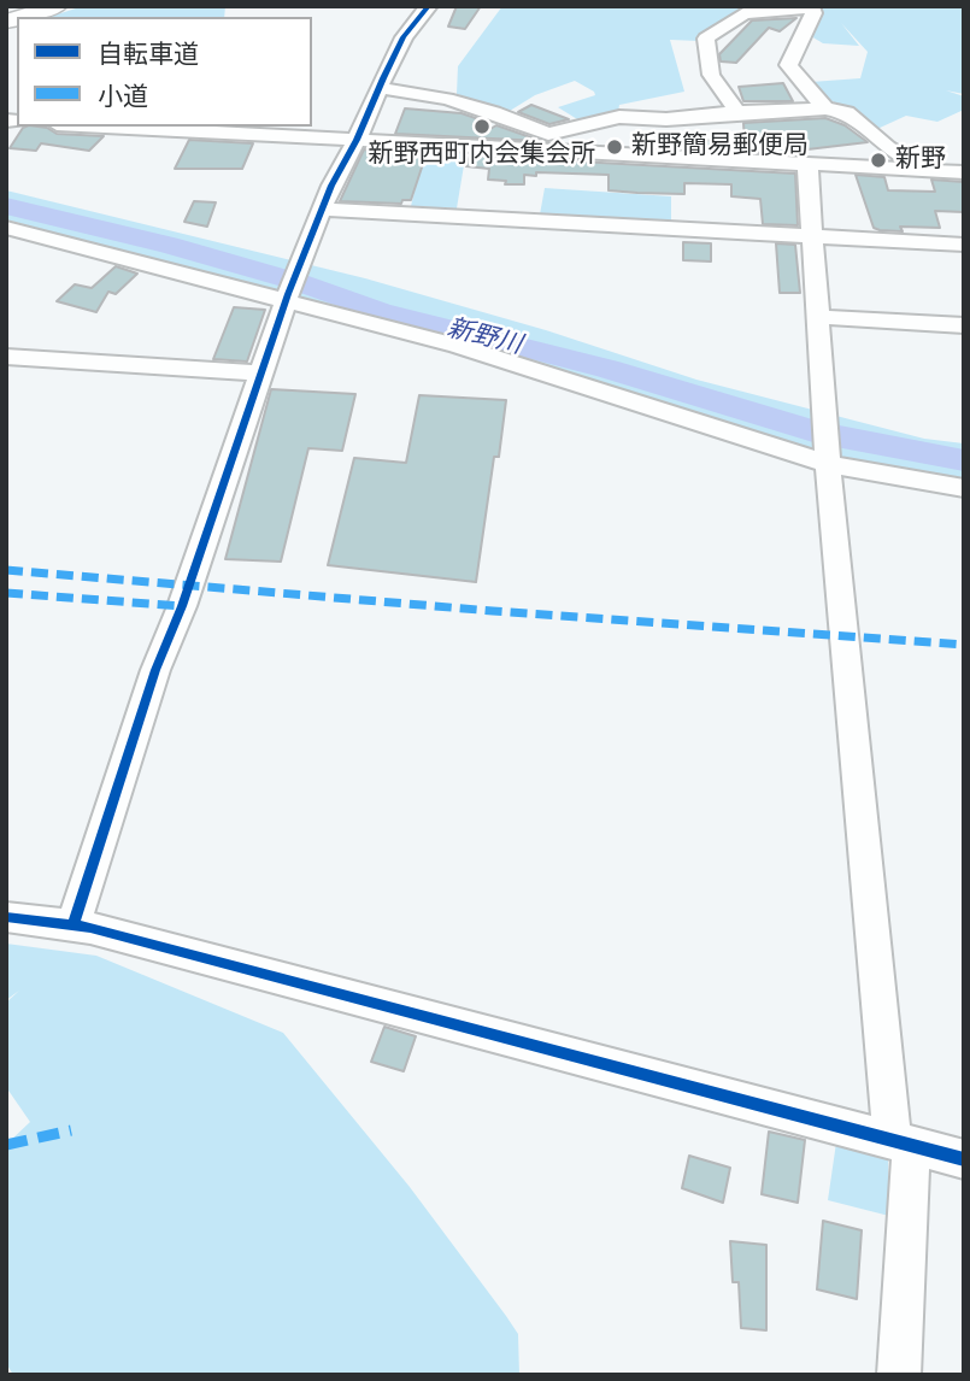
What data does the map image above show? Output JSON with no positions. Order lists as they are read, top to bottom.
{
  "water": ["新野川"],
  "places": ["新野西町内会集会所", "新野簡易郵便局", "新野"],
  "legend": ["自転車道", "小道"]
}
